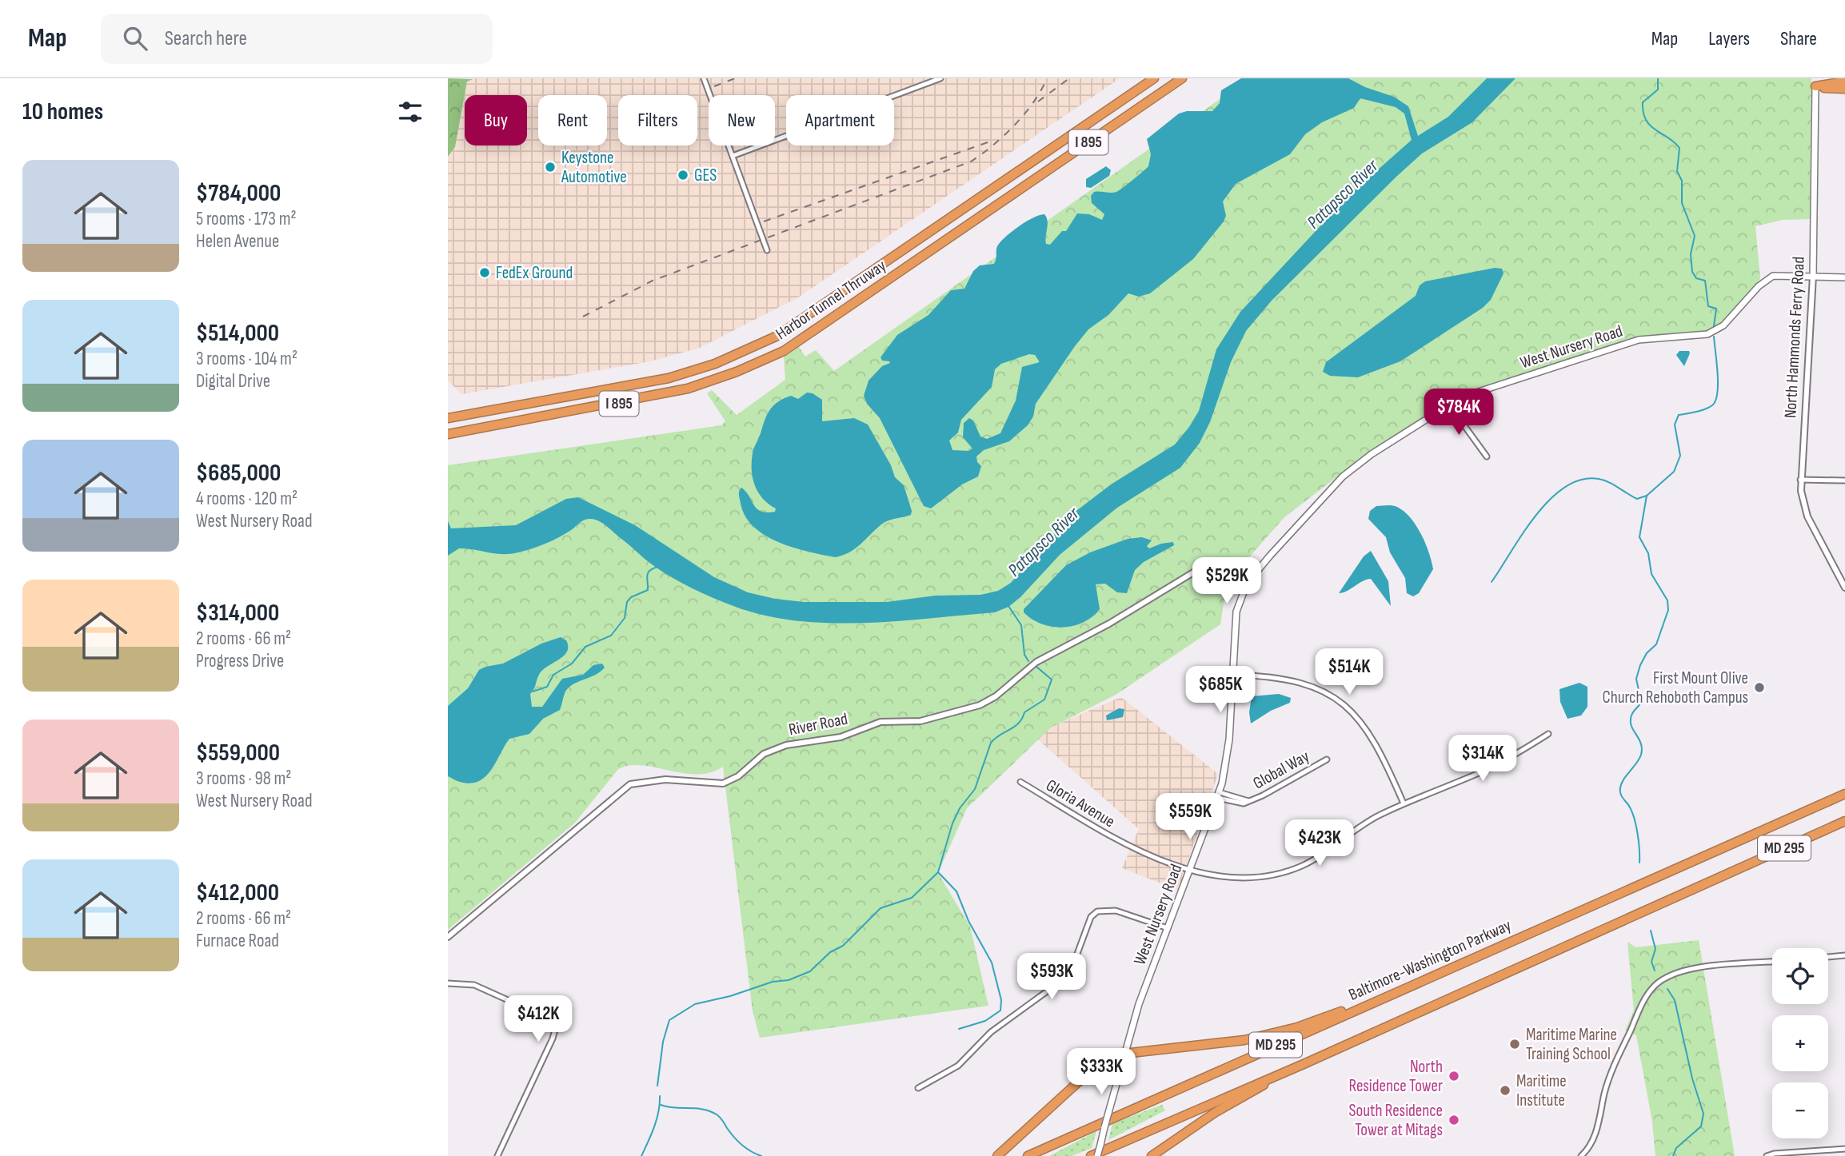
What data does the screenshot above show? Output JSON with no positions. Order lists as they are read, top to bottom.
{
  "streets": {
    "highway": [
      "I 895",
      "Harbor Tunnel Thruway",
      "MD 295",
      "Baltimore-Washington Parkway"
    ],
    "main road": ["North Hammonds Ferry Road", "West Nursery Road"],
    "street": ["River Road", "Global Way", "Gloria Avenue"]
  },
  "crossings": [
    ["North Hammonds Ferry Road", "West Nursery Road"],
    ["West Nursery Road", "River Road"],
    ["West Nursery Road", "Global Way"],
    ["West Nursery Road", "Gloria Avenue"]
  ],
  "water": ["Patapsco River"],
  "places": [
    "Keystone Automotive",
    "GES",
    "FedEx Ground",
    "First Mount Olive Church Rehoboth Campus",
    "Maritime Marine Training School",
    "North Residence Tower",
    "Maritime Institute",
    "South Residence Tower at Mitags"
  ],
  "page": {
    "header": "Map",
    "search": "Search here",
    "nav": ["Map", "Layers", "Share"],
    "heading": "10 homes",
    "chip": [
      "Buy",
      "Rent",
      "Filters",
      "New",
      "Apartment"
    ],
    "list": [
      {
        "name": "$784,000",
        "note": "5 rooms · 173 m² · Helen Avenue"
      },
      {
        "name": "$514,000",
        "note": "3 rooms · 104 m² · Digital Drive"
      },
      {
        "name": "$685,000",
        "note": "4 rooms · 120 m² · West Nursery Road"
      },
      {
        "name": "$314,000",
        "note": "2 rooms · 66 m² · Progress Drive"
      },
      {
        "name": "$559,000",
        "note": "3 rooms · 98 m² · West Nursery Road"
      },
      {
        "name": "$412,000",
        "note": "2 rooms · 66 m² · Furnace Road"
      }
    ],
    "price": [
      "$784K",
      "$529K",
      "$514K",
      "$685K",
      "$314K",
      "$559K",
      "$423K",
      "$593K",
      "$412K",
      "$333K"
    ],
    "map_buttons": ["+", "−"]
  }
}
